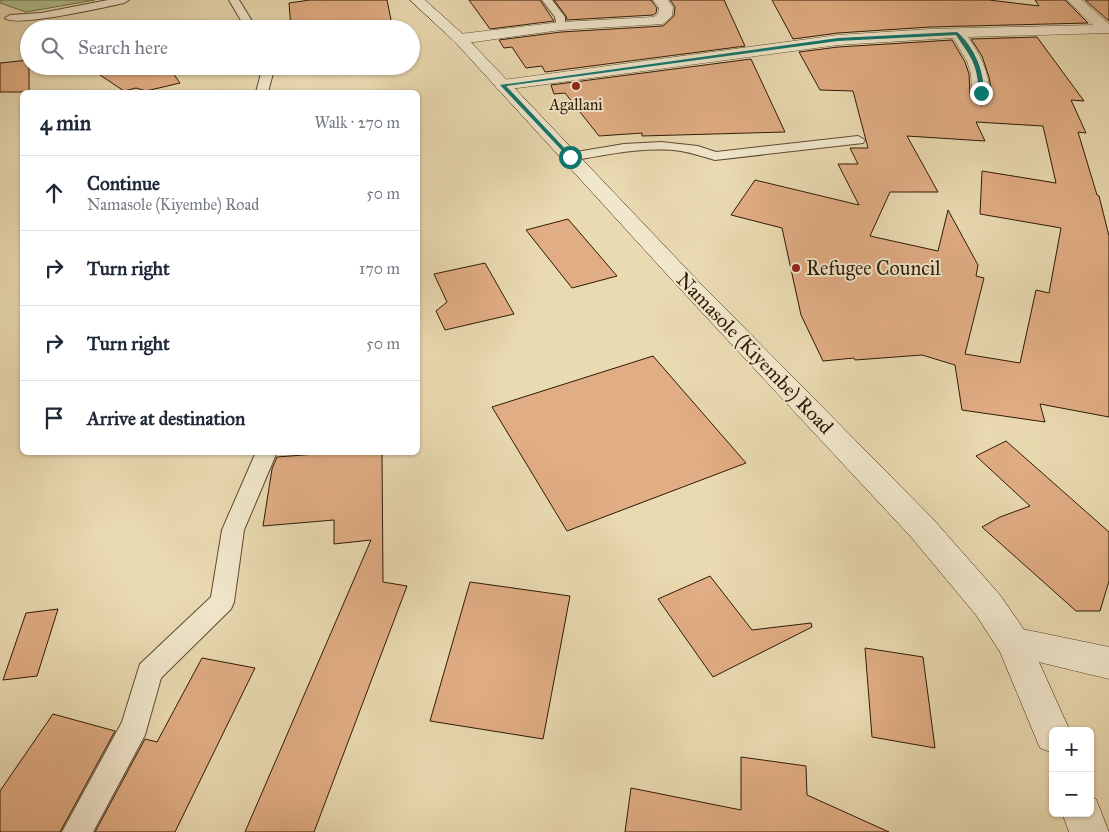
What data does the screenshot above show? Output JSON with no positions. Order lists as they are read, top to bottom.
{
  "streets": {
    "street": ["Namasole (Kiyembe) Road"]
  },
  "places": ["Agallani", "Refugee Council"],
  "page": {
    "search": "Search here",
    "heading": ["4 min", "Walk · 270 m"],
    "list": [
      ["Continue", "Namasole (Kiyembe) Road", "50 m"],
      ["Turn right", "170 m"],
      ["Turn right", "50 m"],
      "Arrive at destination"
    ],
    "map_buttons": ["+", "−"]
  }
}
